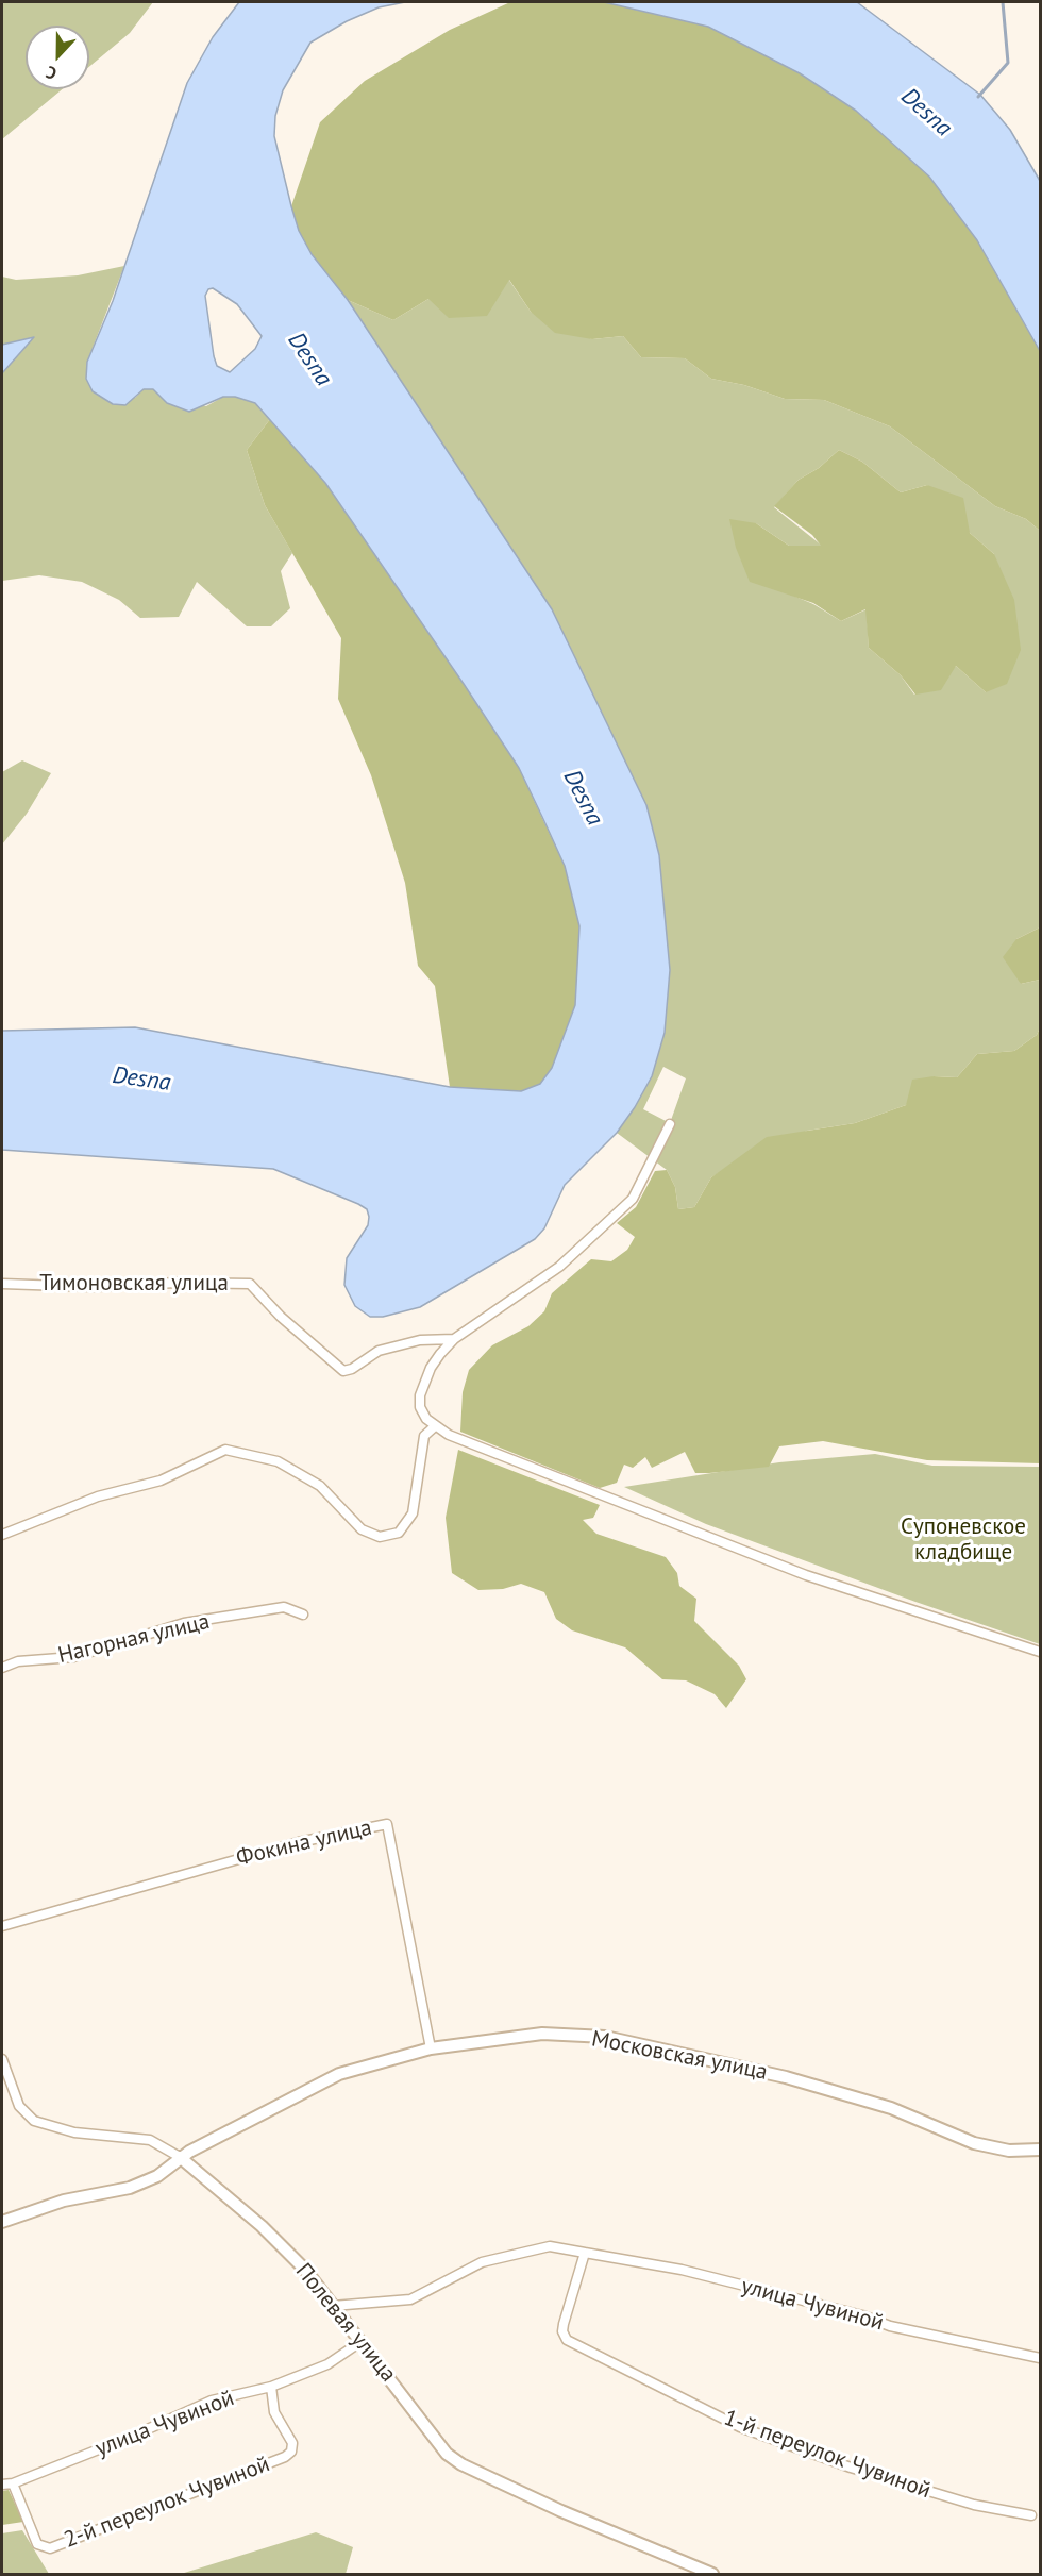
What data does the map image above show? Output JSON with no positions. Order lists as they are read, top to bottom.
{
  "streets": {
    "street": [
      "Тимоновская улица",
      "Нагорная улица",
      "Фокина улица",
      "Московская улица",
      "улица Чувиной",
      "Полевая улица",
      "1-й переулок Чувиной",
      "2-й переулок Чувиной"
    ]
  },
  "crossings": [
    ["Фокина улица", "Московская улица"],
    ["Московская улица", "Полевая улица"],
    ["улица Чувиной", "Полевая улица"],
    ["улица Чувиной", "1-й переулок Чувиной"],
    ["улица Чувиной", "2-й переулок Чувиной"]
  ],
  "water": ["Desna"],
  "parks": ["Супоневское кладбище"],
  "north": "bottom"
}
